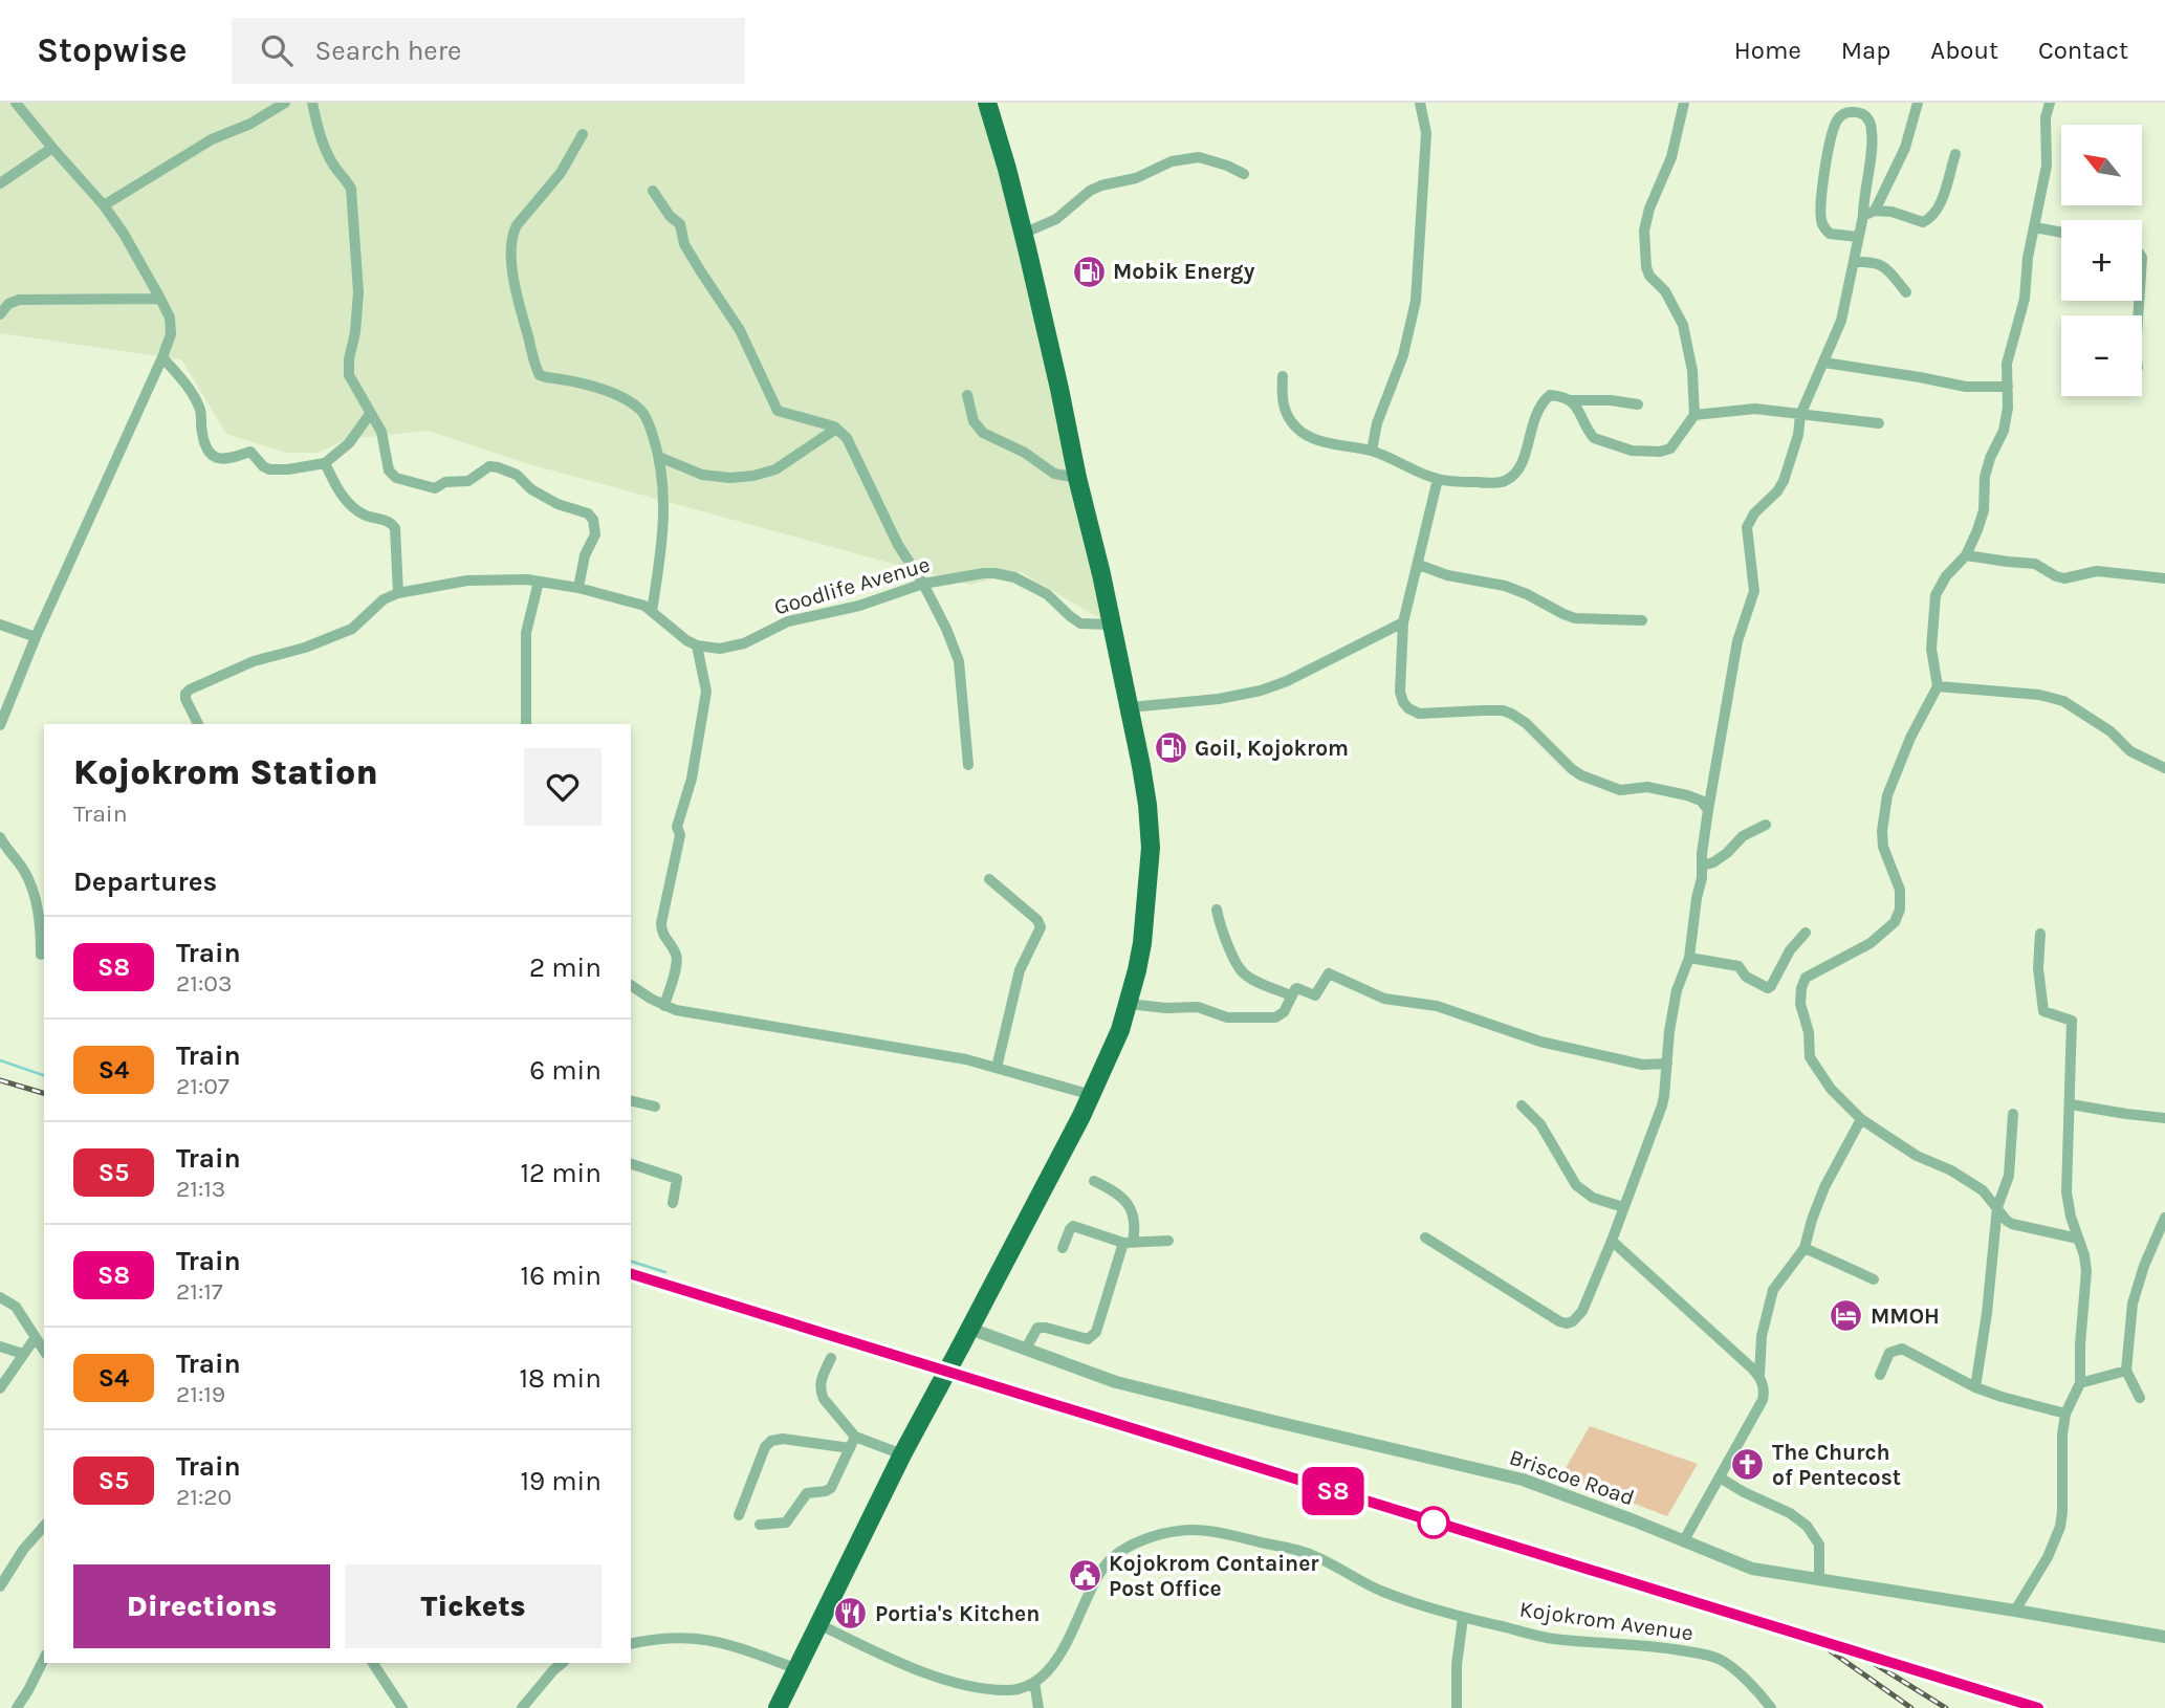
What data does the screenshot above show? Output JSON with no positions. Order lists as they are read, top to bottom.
{
  "streets": {
    "street": ["Goodlife Avenue", "Briscoe Road", "Kojokrom Avenue"]
  },
  "places": {
    "fuel station": ["Mobik Energy", "Goil, Kojokrom"],
    "hotel": ["MMOH"],
    "church": ["The Church of Pentecost"],
    "public building": ["Kojokrom Container Post Office"],
    "restaurant": ["Portia's Kitchen"]
  },
  "north": "top left",
  "page": {
    "header": "Stopwise",
    "search": "Search here",
    "nav": [
      "Home",
      "Map",
      "About",
      "Contact"
    ],
    "on_map": "S8",
    "map_buttons": ["+", "−"],
    "heading": [
      ["Kojokrom Station", "Train"],
      "Departures"
    ],
    "list": [
      {
        "mark": "S8",
        "name": "Train",
        "note": "21:03",
        "value": "2 min"
      },
      {
        "mark": "S4",
        "name": "Train",
        "note": "21:07",
        "value": "6 min"
      },
      {
        "mark": "S5",
        "name": "Train",
        "note": "21:13",
        "value": "12 min"
      },
      {
        "mark": "S8",
        "name": "Train",
        "note": "21:17",
        "value": "16 min"
      },
      {
        "mark": "S4",
        "name": "Train",
        "note": "21:19",
        "value": "18 min"
      },
      {
        "mark": "S5",
        "name": "Train",
        "note": "21:20",
        "value": "19 min"
      }
    ],
    "buttons": ["Directions", "Tickets"]
  }
}
